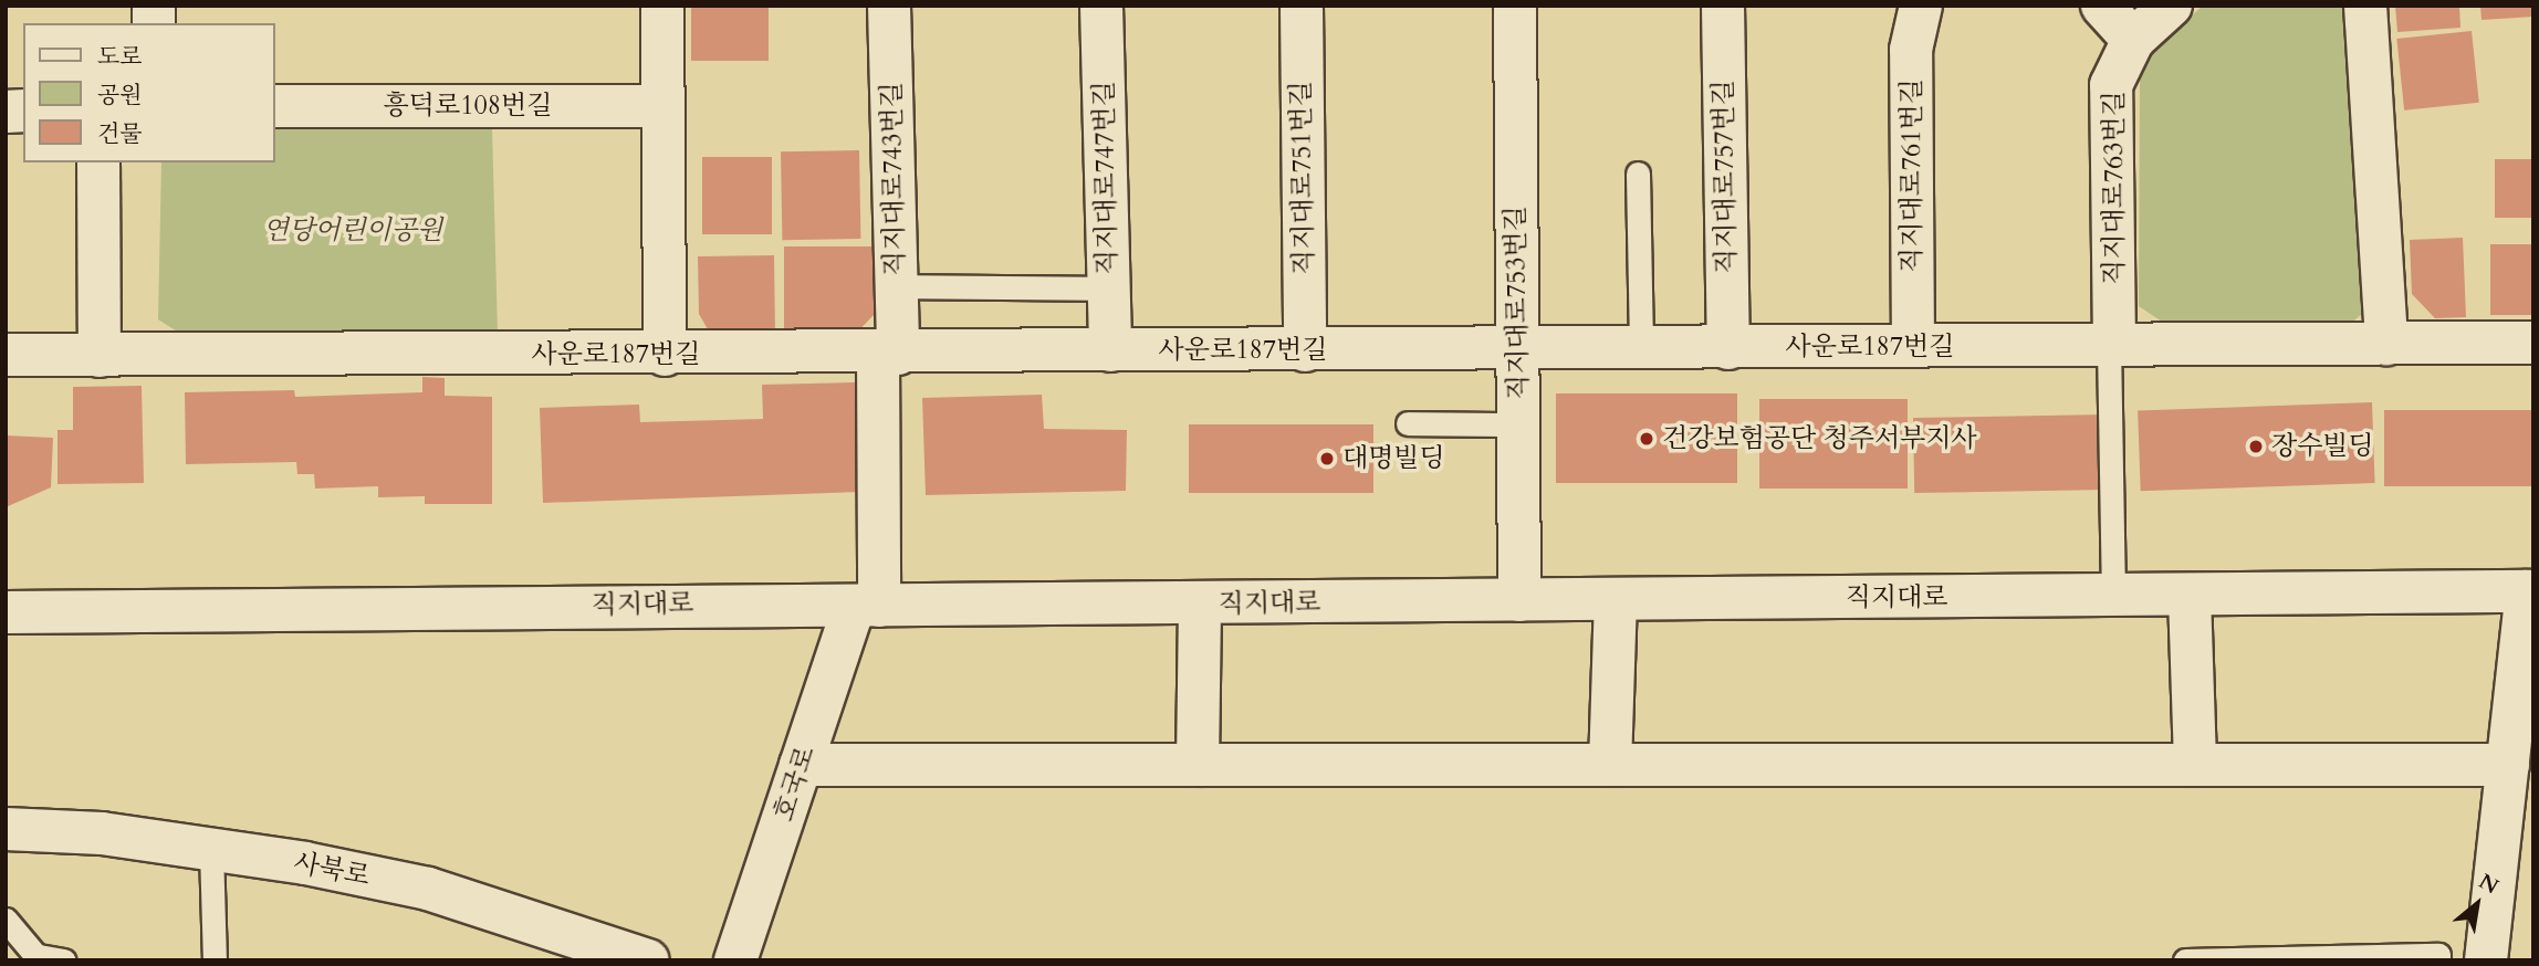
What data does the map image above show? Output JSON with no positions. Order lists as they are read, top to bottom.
{
  "streets": {
    "street": [
      "흥덕로108번길",
      "직지대로761번길",
      "직지대로757번길",
      "직지대로747번길",
      "직지대로751번길",
      "직지대로743번길",
      "직지대로763번길",
      "직지대로753번길",
      "사운로187번길",
      "직지대로",
      "호국로",
      "사북로"
    ]
  },
  "crossings": [
    ["직지대로761번길", "사운로187번길"],
    ["직지대로757번길", "사운로187번길"],
    ["직지대로747번길", "사운로187번길"],
    ["직지대로751번길", "사운로187번길"],
    ["직지대로743번길", "사운로187번길"],
    ["직지대로743번길", "직지대로"],
    ["직지대로743번길", "호국로"],
    ["직지대로763번길", "사운로187번길"],
    ["직지대로763번길", "직지대로"],
    ["직지대로753번길", "사운로187번길"],
    ["직지대로753번길", "직지대로"],
    ["직지대로", "호국로"]
  ],
  "parks": ["연당어린이공원"],
  "places": ["건강보험공단 청주서부지사", "장수빌딩", "대명빌딩"],
  "legend": ["도로", "공원", "건물"],
  "north": "top right"
}
